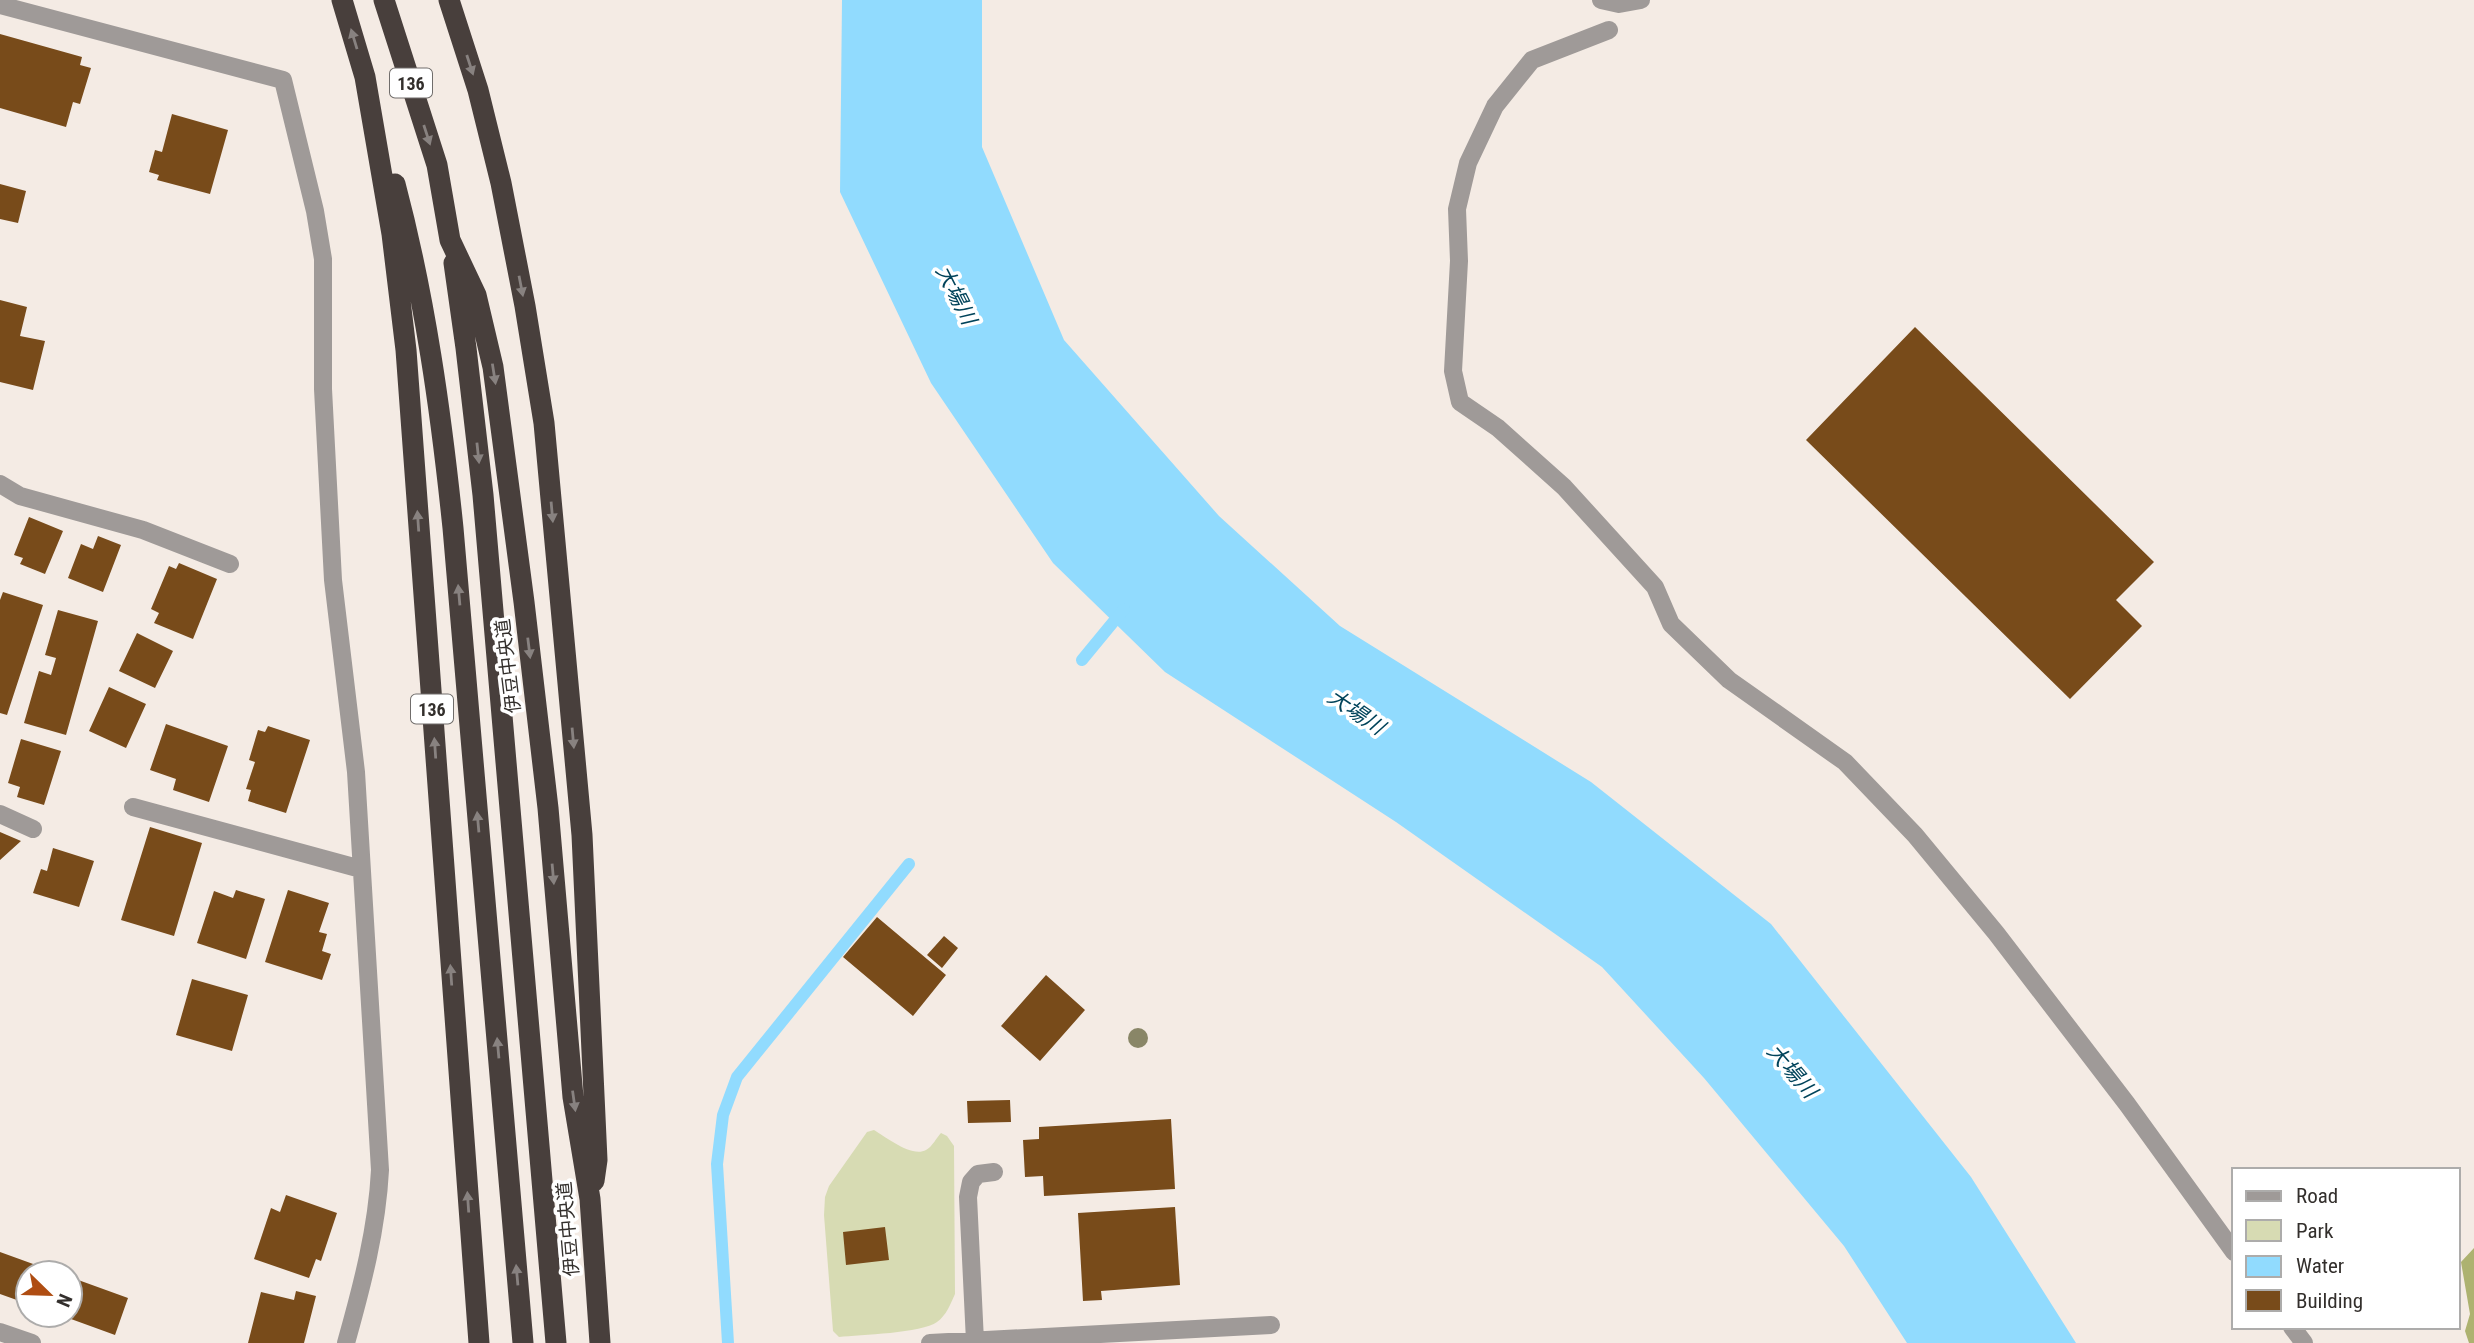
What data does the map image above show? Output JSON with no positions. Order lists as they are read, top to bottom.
{
  "streets": {
    "highway": ["136", "伊豆中央道"]
  },
  "water": ["大場川"],
  "legend": [
    "Road",
    "Park",
    "Water",
    "Building"
  ],
  "north": "bottom right"
}
